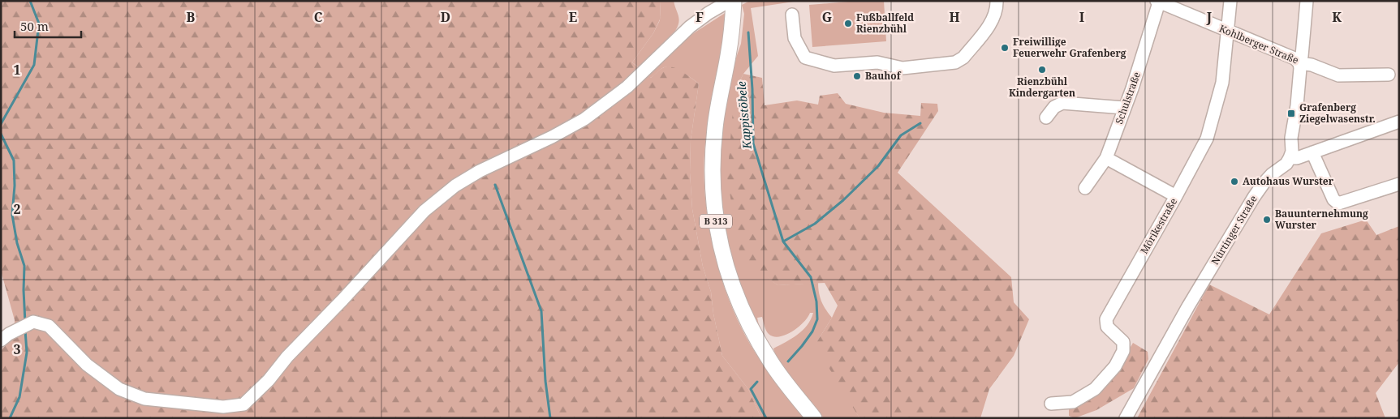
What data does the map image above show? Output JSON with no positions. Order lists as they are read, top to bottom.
{
  "streets": {
    "main road": ["B 313"],
    "street": [
      "Kohlberger Straße",
      "Schulstraße",
      "Mörikestraße",
      "Nürtinger Straße"
    ]
  },
  "crossings": [
    ["Kohlberger Straße", "Schulstraße"],
    ["Kohlberger Straße", "Mörikestraße"]
  ],
  "water": ["Kappistöbele"],
  "places": {
    "other": [
      "Fußballfeld Rienzbühl",
      "Freiwillige Feuerwehr Grafenberg",
      "Rienzbühl Kindergarten",
      "Bauhof",
      "Autohaus Wurster",
      "Bauunternehmung Wurster"
    ],
    "transit": ["Grafenberg Ziegelwasenstr."]
  },
  "scale_bar": "50 m",
  "grid": {
    "columns": [
      "B",
      "C",
      "D",
      "E",
      "F",
      "G",
      "H",
      "I",
      "J",
      "K"
    ],
    "rows": ["1", "2", "3"]
  }
}
